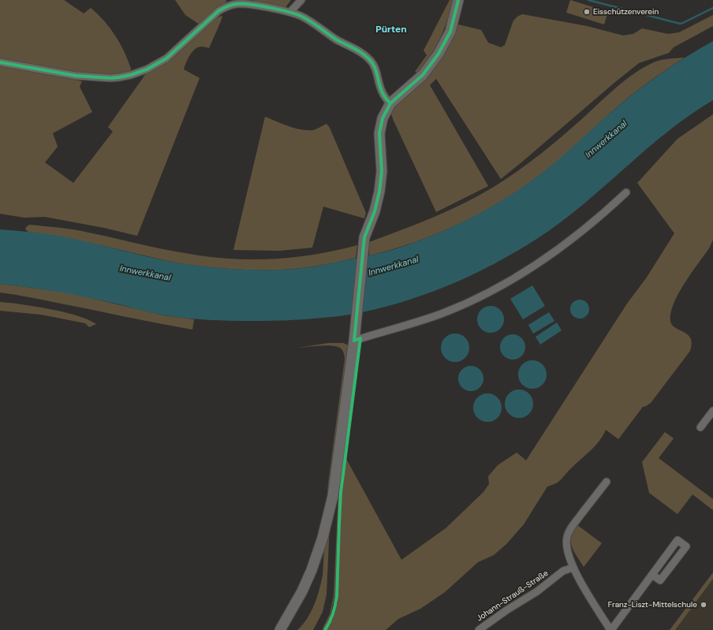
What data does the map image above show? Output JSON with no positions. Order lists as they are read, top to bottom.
{
  "streets": {
    "street": ["Johann-Strauß-Straße"]
  },
  "districts": ["Pürten"],
  "water": ["Innwerkkanal"],
  "places": ["Eisschützenverein", "Franz-Liszt-Mittelschule"]
}
